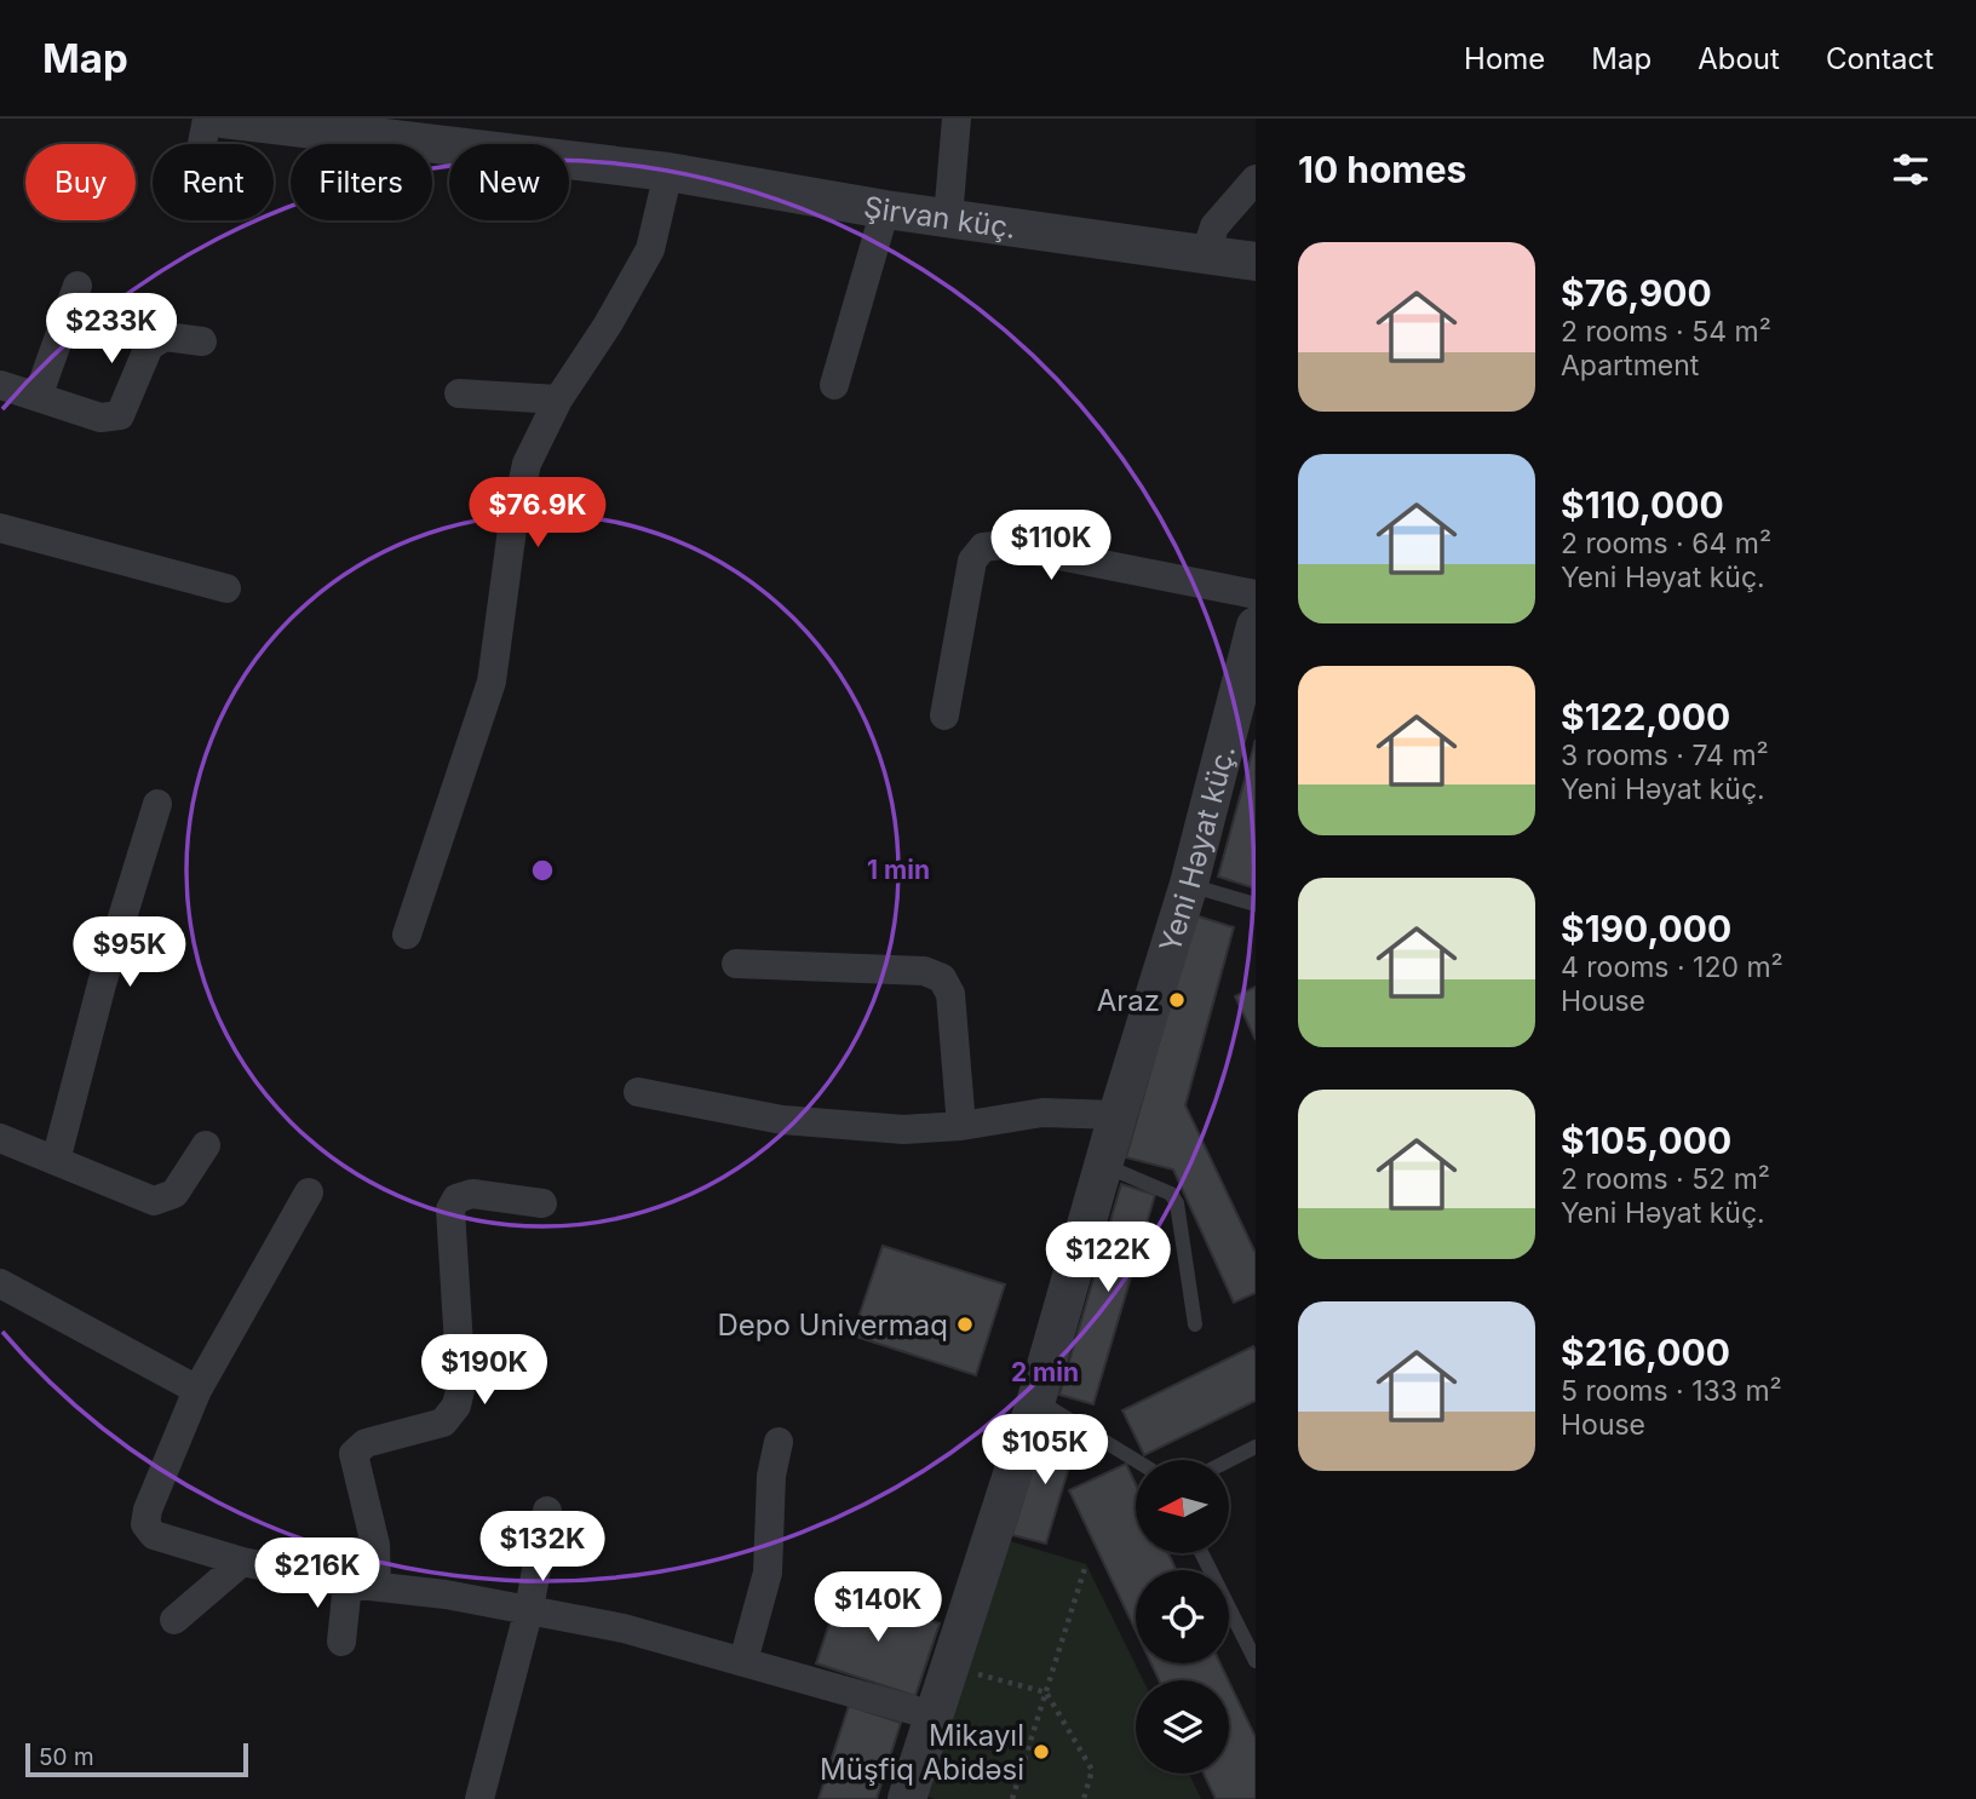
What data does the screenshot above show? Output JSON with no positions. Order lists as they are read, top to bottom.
{
  "streets": {
    "street": ["Şirvan küç.", "Yeni Həyat küç."]
  },
  "places": ["Araz", "Depo Univermaq", "Mikayıl Müşfiq Abidəsi"],
  "scale_bar": "50 m",
  "north": "left",
  "page": {
    "header": "Map",
    "nav": [
      "Home",
      "Map",
      "About",
      "Contact"
    ],
    "heading": "10 homes",
    "chip": [
      "Buy",
      "Rent",
      "Filters",
      "New"
    ],
    "list": [
      {
        "name": "$76,900",
        "note": "2 rooms · 54 m² · Apartment"
      },
      {
        "name": "$110,000",
        "note": "2 rooms · 64 m² · Yeni Həyat küç."
      },
      {
        "name": "$122,000",
        "note": "3 rooms · 74 m² · Yeni Həyat küç."
      },
      {
        "name": "$190,000",
        "note": "4 rooms · 120 m² · House"
      },
      {
        "name": "$105,000",
        "note": "2 rooms · 52 m² · Yeni Həyat küç."
      },
      {
        "name": "$216,000",
        "note": "5 rooms · 133 m² · House"
      }
    ],
    "price": [
      "$233K",
      "$76.9K",
      "$110K",
      "$95K",
      "$122K",
      "$190K",
      "$105K",
      "$132K",
      "$216K",
      "$140K"
    ],
    "scale": "50 m"
  },
  "rings": ["1 min", "2 min"]
}
